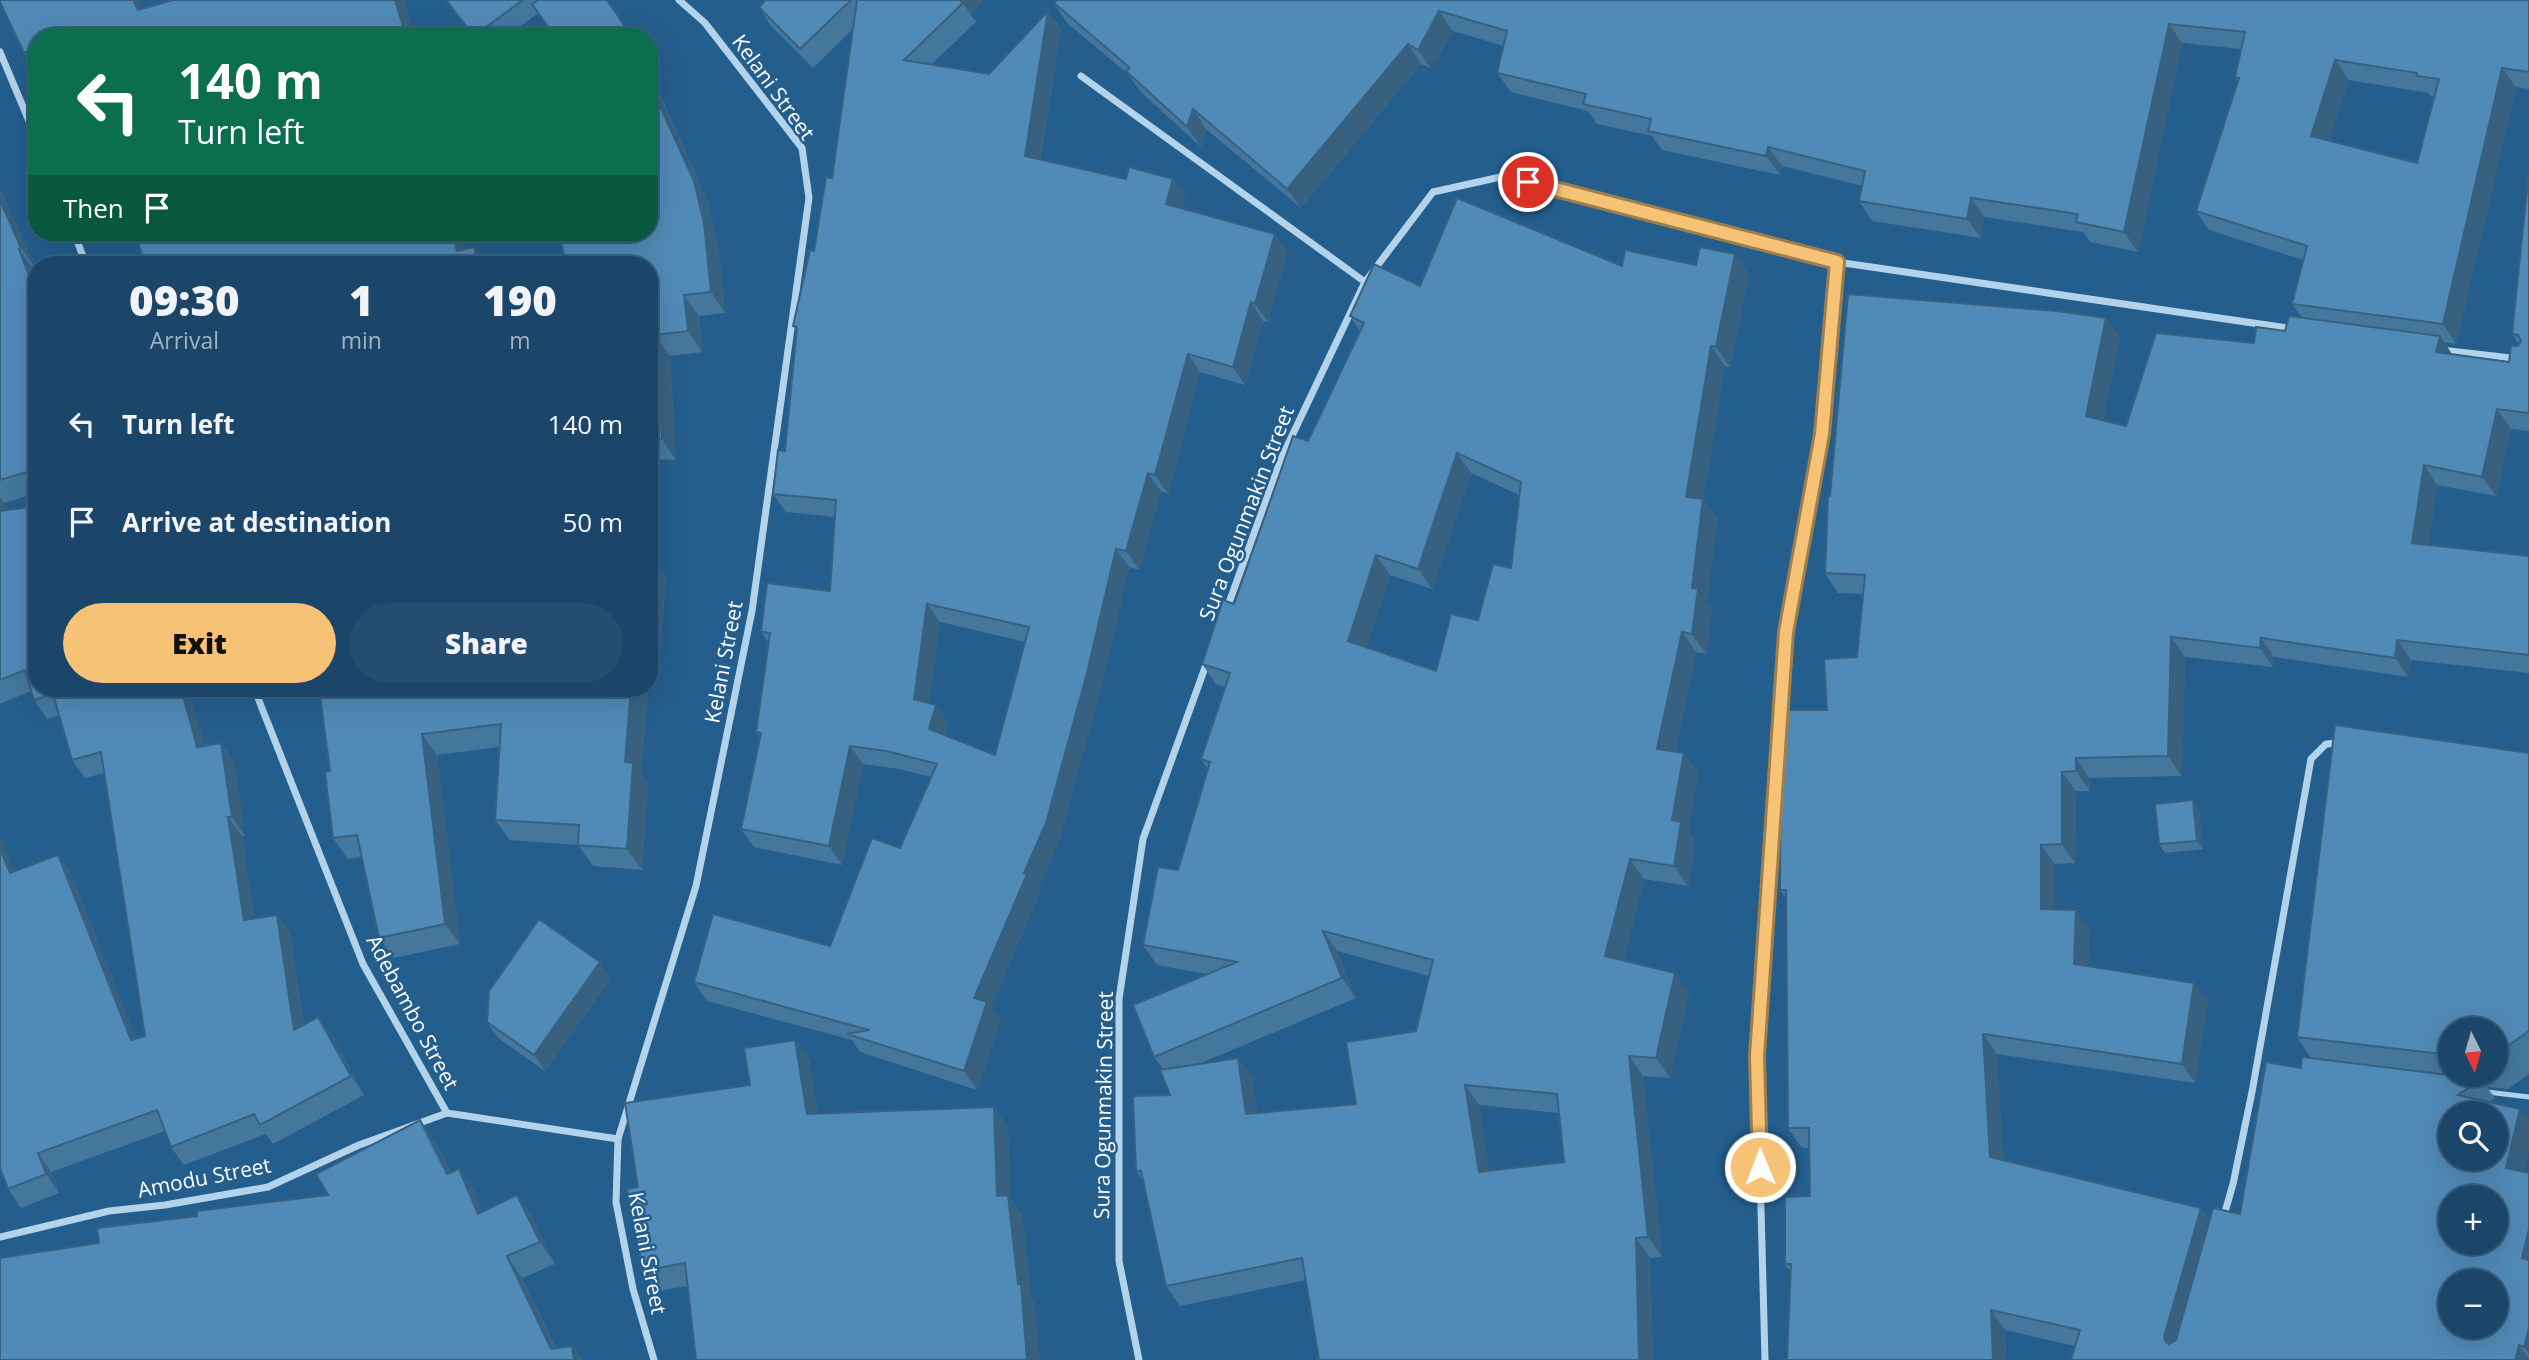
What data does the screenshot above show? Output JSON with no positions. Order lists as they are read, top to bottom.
{
  "streets": {
    "street": [
      "Kelani Street",
      "Sura Ogunmakin Street",
      "Adebambo Street",
      "Amodu Street"
    ]
  },
  "crossings": [
    ["Kelani Street", "Adebambo Street"],
    ["Adebambo Street", "Amodu Street"]
  ],
  "north": "bottom",
  "page": {
    "turn": ["140 m", "Turn left"],
    "then": "Then",
    "eta": [
      "09:30",
      "Arrival",
      "1",
      "min",
      "190",
      "m"
    ],
    "list": [
      {
        "name": "Turn left",
        "value": "140 m"
      },
      {
        "name": "Arrive at destination",
        "value": "50 m"
      }
    ],
    "buttons": ["Exit", "Share"],
    "map_buttons": ["+", "−"]
  }
}
